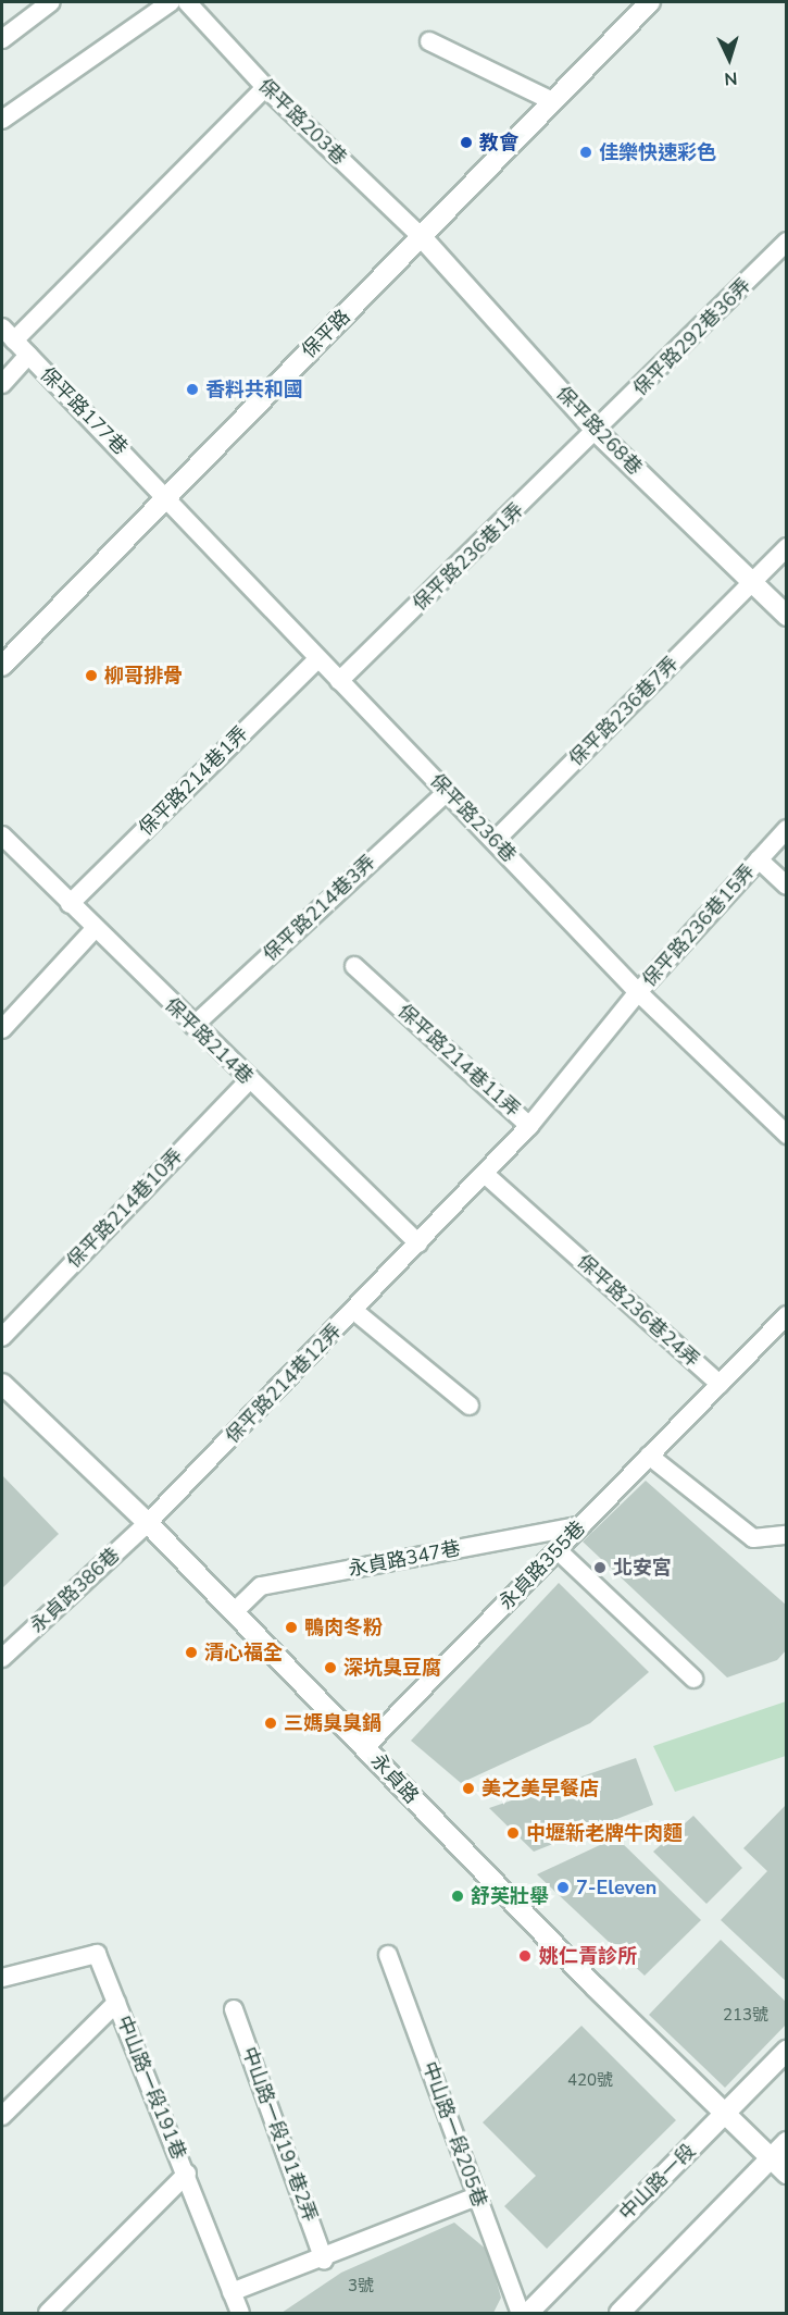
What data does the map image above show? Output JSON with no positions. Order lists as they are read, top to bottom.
{
  "streets": {
    "street": [
      "保平路",
      "保平路268巷",
      "永貞路",
      "中山路一段"
    ],
    "lane": [
      "保平路203巷",
      "保平路292巷36弄",
      "保平路177巷",
      "保平路236巷1弄",
      "保平路236巷7弄",
      "保平路214巷1弄",
      "保平路236巷",
      "保平路214巷3弄",
      "保平路236巷15弄",
      "保平路214巷",
      "保平路214巷11弄",
      "保平路214巷10弄",
      "保平路236巷24弄",
      "保平路214巷12弄",
      "永貞路347巷",
      "永貞路355巷",
      "永貞路386巷",
      "中山路一段191巷",
      "中山路一段191巷2弄",
      "中山路一段205巷"
    ]
  },
  "crossings": [
    ["保平路203巷", "保平路"],
    ["保平路203巷", "保平路268巷"],
    ["保平路", "保平路177巷"],
    ["保平路", "保平路268巷"],
    ["保平路", "保平路236巷"],
    ["保平路292巷36弄", "保平路268巷"],
    ["保平路292巷36弄", "保平路236巷1弄"],
    ["保平路177巷", "保平路236巷"],
    ["保平路268巷", "保平路236巷1弄"],
    ["保平路268巷", "保平路236巷7弄"],
    ["保平路236巷1弄", "保平路236巷"],
    ["保平路236巷7弄", "保平路236巷"],
    ["保平路214巷1弄", "保平路236巷"],
    ["保平路214巷1弄", "保平路214巷"],
    ["保平路236巷", "保平路214巷3弄"],
    ["保平路236巷", "保平路236巷15弄"],
    ["保平路214巷3弄", "保平路214巷"],
    ["保平路236巷15弄", "保平路214巷11弄"],
    ["保平路214巷", "保平路214巷11弄"],
    ["保平路214巷", "保平路214巷10弄"],
    ["保平路214巷", "保平路214巷12弄"],
    ["保平路214巷11弄", "保平路236巷24弄"],
    ["保平路214巷11弄", "保平路214巷12弄"],
    ["保平路236巷24弄", "永貞路355巷"],
    ["保平路214巷12弄", "永貞路386巷"],
    ["保平路214巷12弄", "永貞路"],
    ["永貞路347巷", "永貞路355巷"],
    ["永貞路347巷", "永貞路"],
    ["永貞路355巷", "永貞路"],
    ["永貞路386巷", "永貞路"],
    ["永貞路", "中山路一段"]
  ],
  "places": [
    "教會",
    "佳樂快速彩色",
    "香料共和國",
    "柳哥排骨",
    "北安宮",
    "鴨肉冬粉",
    "清心福全",
    "深坑臭豆腐",
    "三媽臭臭鍋",
    "美之美早餐店",
    "中壢新老牌牛肉麵",
    "7-Eleven",
    "舒芙壯舉",
    "姚仁青診所"
  ],
  "house_numbers": ["213號", "420號", "3號"],
  "north": "bottom"
}
